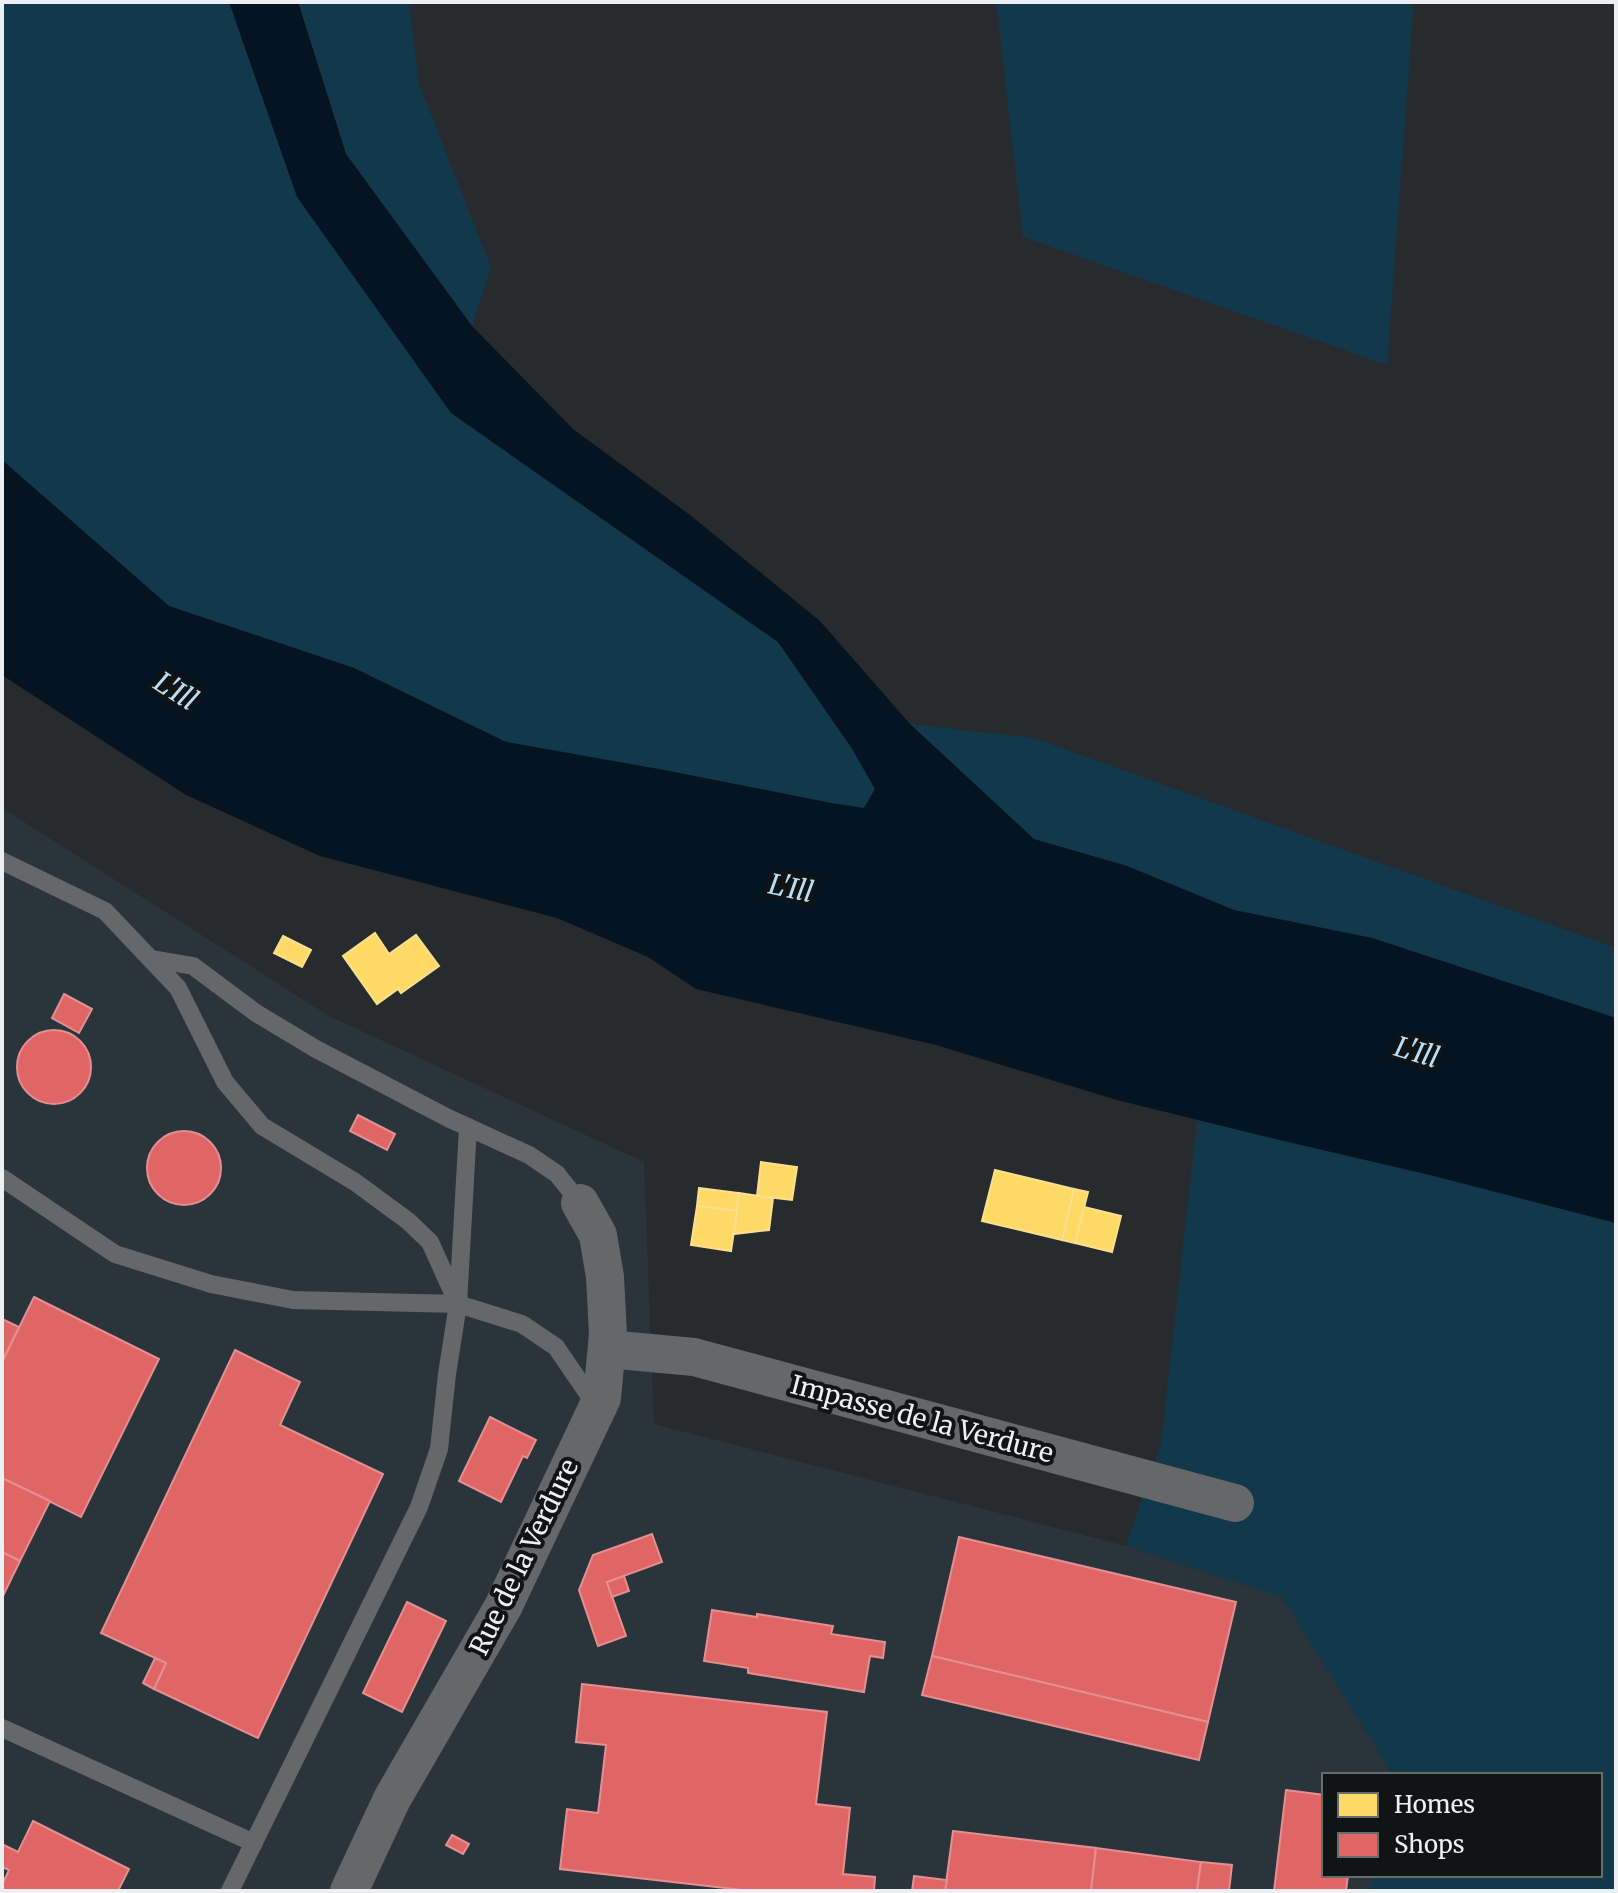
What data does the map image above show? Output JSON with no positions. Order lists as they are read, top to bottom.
{
  "streets": {
    "street": ["Impasse de la Verdure", "Rue de la Verdure"]
  },
  "crossings": [
    ["Impasse de la Verdure", "Rue de la Verdure"]
  ],
  "water": ["L'Ill"],
  "legend": ["Homes", "Shops"]
}
